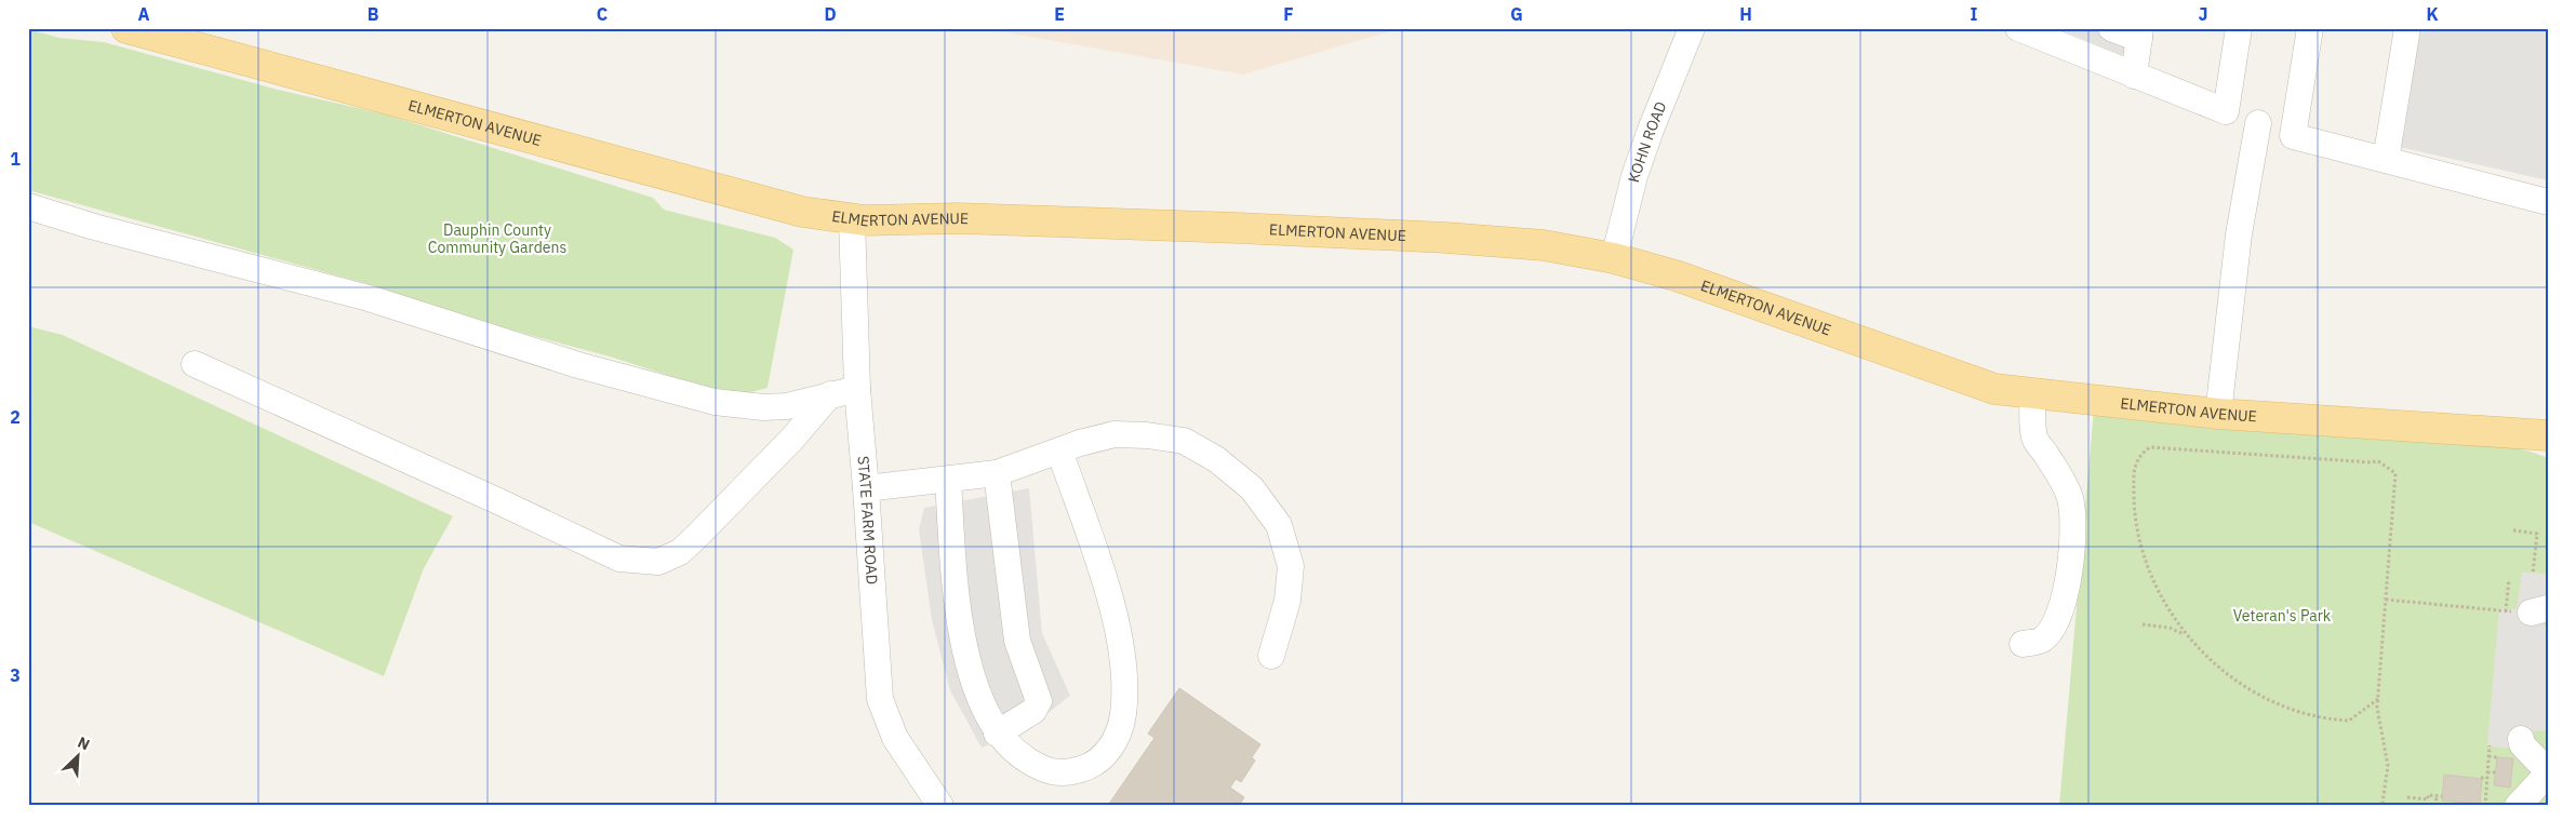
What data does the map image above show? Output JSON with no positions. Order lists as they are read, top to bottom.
{
  "streets": {
    "main road": ["ELMERTON AVENUE"],
    "street": ["KOHN ROAD", "STATE FARM ROAD"]
  },
  "crossings": [
    ["ELMERTON AVENUE", "KOHN ROAD"],
    ["ELMERTON AVENUE", "STATE FARM ROAD"]
  ],
  "parks": ["Dauphin County Community Gardens", "Veteran's Park"],
  "north": "top right",
  "grid": {
    "columns": [
      "A",
      "B",
      "C",
      "D",
      "E",
      "F",
      "G",
      "H",
      "I",
      "J",
      "K"
    ],
    "rows": ["1", "2", "3"]
  }
}
